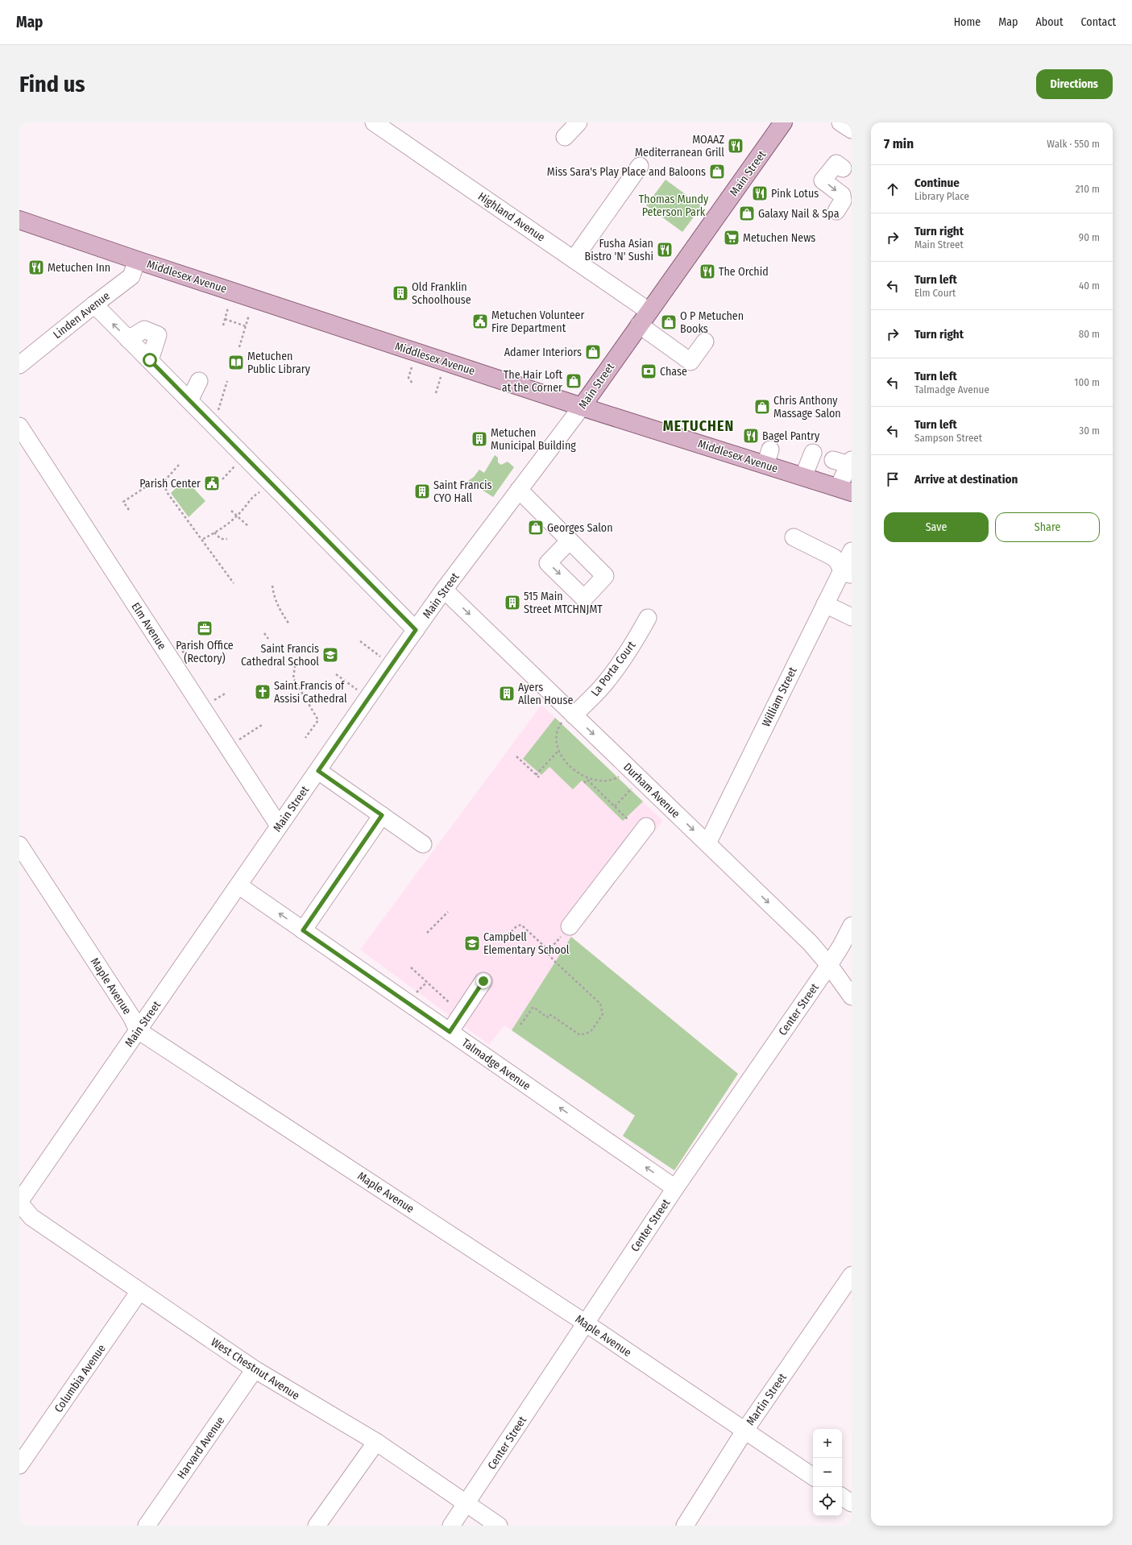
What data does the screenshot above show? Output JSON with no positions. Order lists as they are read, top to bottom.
{
  "streets": {
    "main road": ["Main Street", "Middlesex Avenue"],
    "street": [
      "Highland Avenue",
      "Linden Avenue",
      "Elm Avenue",
      "La Porta Court",
      "William Street",
      "Durham Avenue",
      "Maple Avenue",
      "Center Street",
      "Talmadge Avenue",
      "West Chestnut Avenue",
      "Columbia Avenue",
      "Martin Street",
      "Harvard Avenue"
    ]
  },
  "crossings": [
    ["Main Street", "Highland Avenue"],
    ["Main Street", "Middlesex Avenue"],
    ["Main Street", "Elm Avenue"],
    ["Main Street", "Durham Avenue"],
    ["Main Street", "Maple Avenue"],
    ["Main Street", "Talmadge Avenue"],
    ["Main Street", "West Chestnut Avenue"],
    ["Middlesex Avenue", "Linden Avenue"],
    ["La Porta Court", "Durham Avenue"],
    ["William Street", "Durham Avenue"],
    ["Durham Avenue", "Center Street"],
    ["Maple Avenue", "Center Street"],
    ["Maple Avenue", "Martin Street"],
    ["Center Street", "Talmadge Avenue"],
    ["Center Street", "West Chestnut Avenue"],
    ["West Chestnut Avenue", "Columbia Avenue"],
    ["West Chestnut Avenue", "Harvard Avenue"]
  ],
  "one_way": ["Durham Avenue", "Talmadge Avenue"],
  "districts": ["METUCHEN"],
  "parks": ["Thomas Mundy Peterson Park"],
  "places": {
    "restaurant": [
      "MOAAZ Mediterranean Grill",
      "Pink Lotus",
      "Fusha Asian Bistro 'N' Sushi",
      "Metuchen Inn",
      "The Orchid",
      "Bagel Pantry"
    ],
    "shop": [
      "Miss Sara's Play Place and Baloons",
      "Galaxy Nail & Spa",
      "O P Metuchen Books",
      "Adamer Interiors",
      "The Hair Loft at the Corner",
      "Chris Anthony Massage Salon",
      "Georges Salon"
    ],
    "supermarket": ["Metuchen News"],
    "building": [
      "Old Franklin Schoolhouse",
      "Metuchen Municipal Building",
      "Saint Francis CYO Hall",
      "515 Main Street MTCHNJMT",
      "Ayers Allen House"
    ],
    "public building": ["Metuchen Volunteer Fire Department", "Parish Center"],
    "library": ["Metuchen Public Library"],
    "bank": ["Chase"],
    "office": ["Parish Office (Rectory)"],
    "school or university": ["Saint Francis Cathedral School", "Campbell Elementary School"],
    "church": ["Saint Francis of Assisi Cathedral"]
  },
  "page": {
    "header": "Map",
    "nav": [
      "Home",
      "Map",
      "About",
      "Contact"
    ],
    "buttons": [
      "Directions",
      ["Save", "Share"]
    ],
    "title": "Find us",
    "heading": ["7 min", "Walk · 550 m"],
    "list": [
      ["Continue", "Library Place", "210 m"],
      ["Turn right", "Main Street", "90 m"],
      ["Turn left", "Elm Court", "40 m"],
      ["Turn right", "80 m"],
      ["Turn left", "Talmadge Avenue", "100 m"],
      ["Turn left", "Sampson Street", "30 m"],
      "Arrive at destination"
    ],
    "map_buttons": ["+", "−"]
  }
}
